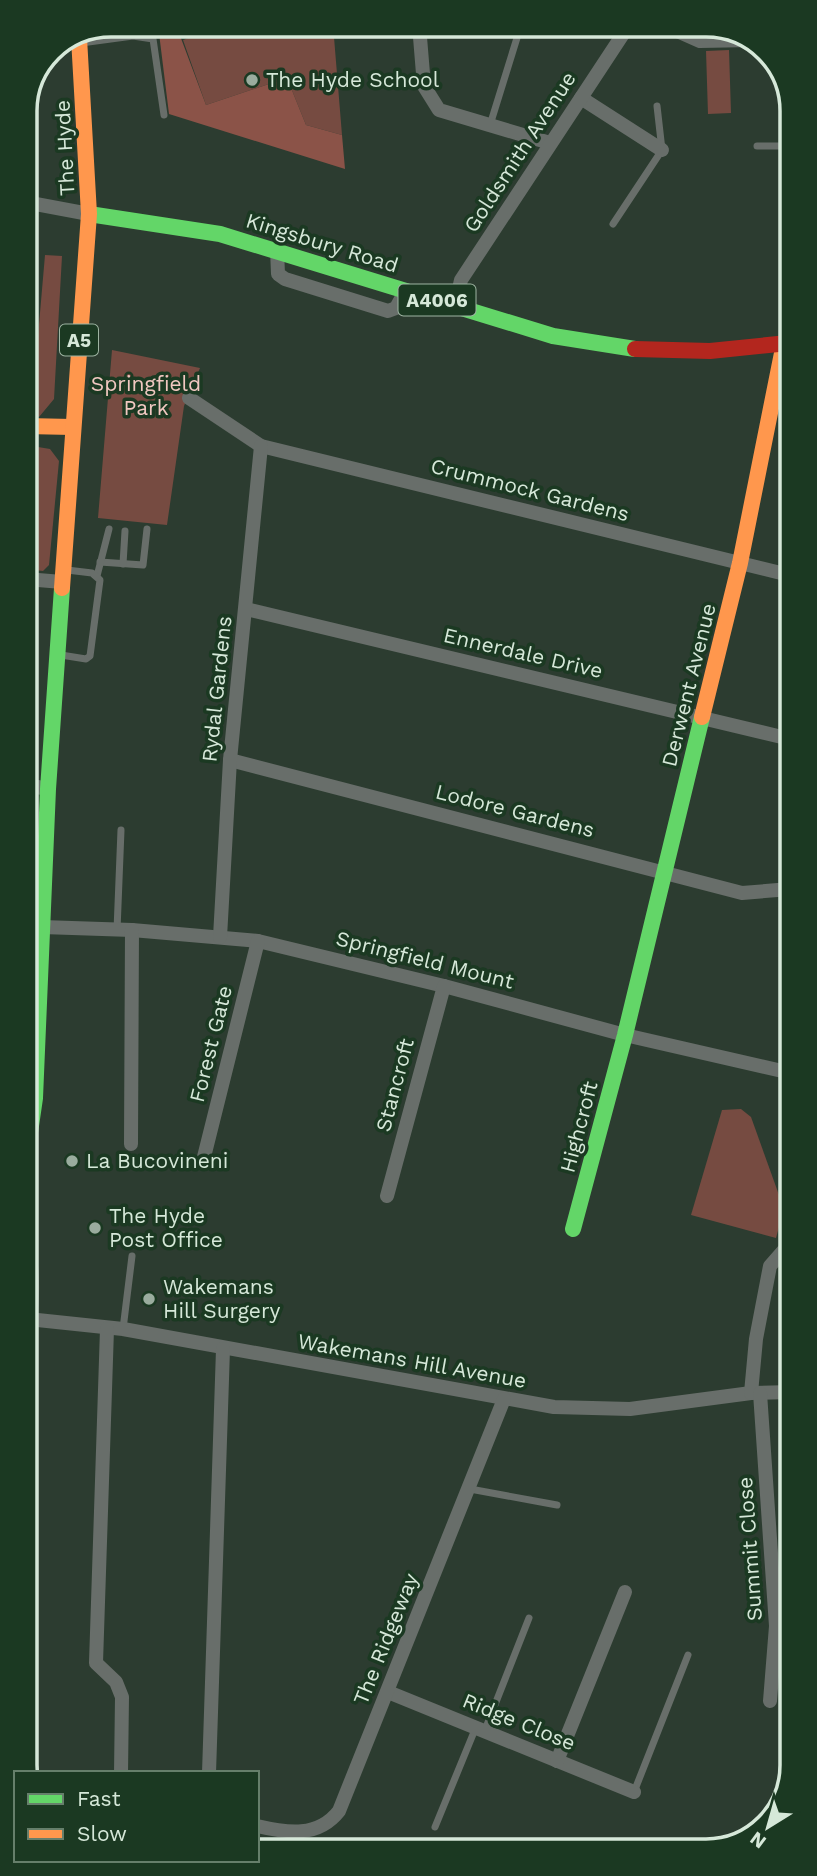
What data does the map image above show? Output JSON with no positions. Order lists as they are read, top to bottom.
{
  "streets": {
    "main road": [
      "The Hyde",
      "Kingsbury Road",
      "A4006",
      "A5",
      "Derwent Avenue",
      "Highcroft"
    ],
    "street": [
      "Goldsmith Avenue",
      "Crummock Gardens",
      "Ennerdale Drive",
      "Rydal Gardens",
      "Lodore Gardens",
      "Springfield Mount",
      "Forest Gate",
      "Stancroft",
      "Wakemans Hill Avenue",
      "Summit Close",
      "The Ridgeway",
      "Ridge Close"
    ]
  },
  "crossings": [
    ["The Hyde", "Kingsbury Road"],
    ["The Hyde", "A5"],
    ["Goldsmith Avenue", "Kingsbury Road"],
    ["Kingsbury Road", "A5"],
    ["A5", "Springfield Mount"],
    ["Crummock Gardens", "Derwent Avenue"],
    ["Crummock Gardens", "Rydal Gardens"],
    ["Ennerdale Drive", "Derwent Avenue"],
    ["Ennerdale Drive", "Rydal Gardens"],
    ["Derwent Avenue", "Lodore Gardens"],
    ["Derwent Avenue", "Springfield Mount"],
    ["Derwent Avenue", "Highcroft"],
    ["Rydal Gardens", "Lodore Gardens"],
    ["Rydal Gardens", "Springfield Mount"],
    ["Springfield Mount", "Forest Gate"],
    ["Springfield Mount", "Stancroft"],
    ["Springfield Mount", "Highcroft"],
    ["Wakemans Hill Avenue", "Summit Close"],
    ["Wakemans Hill Avenue", "The Ridgeway"],
    ["The Ridgeway", "Ridge Close"]
  ],
  "parks": ["Springfield Park"],
  "places": [
    "The Hyde School",
    "La Bucovineni",
    "The Hyde Post Office",
    "Wakemans Hill Surgery"
  ],
  "legend": ["Fast", "Slow"],
  "north": "bottom left"
}
